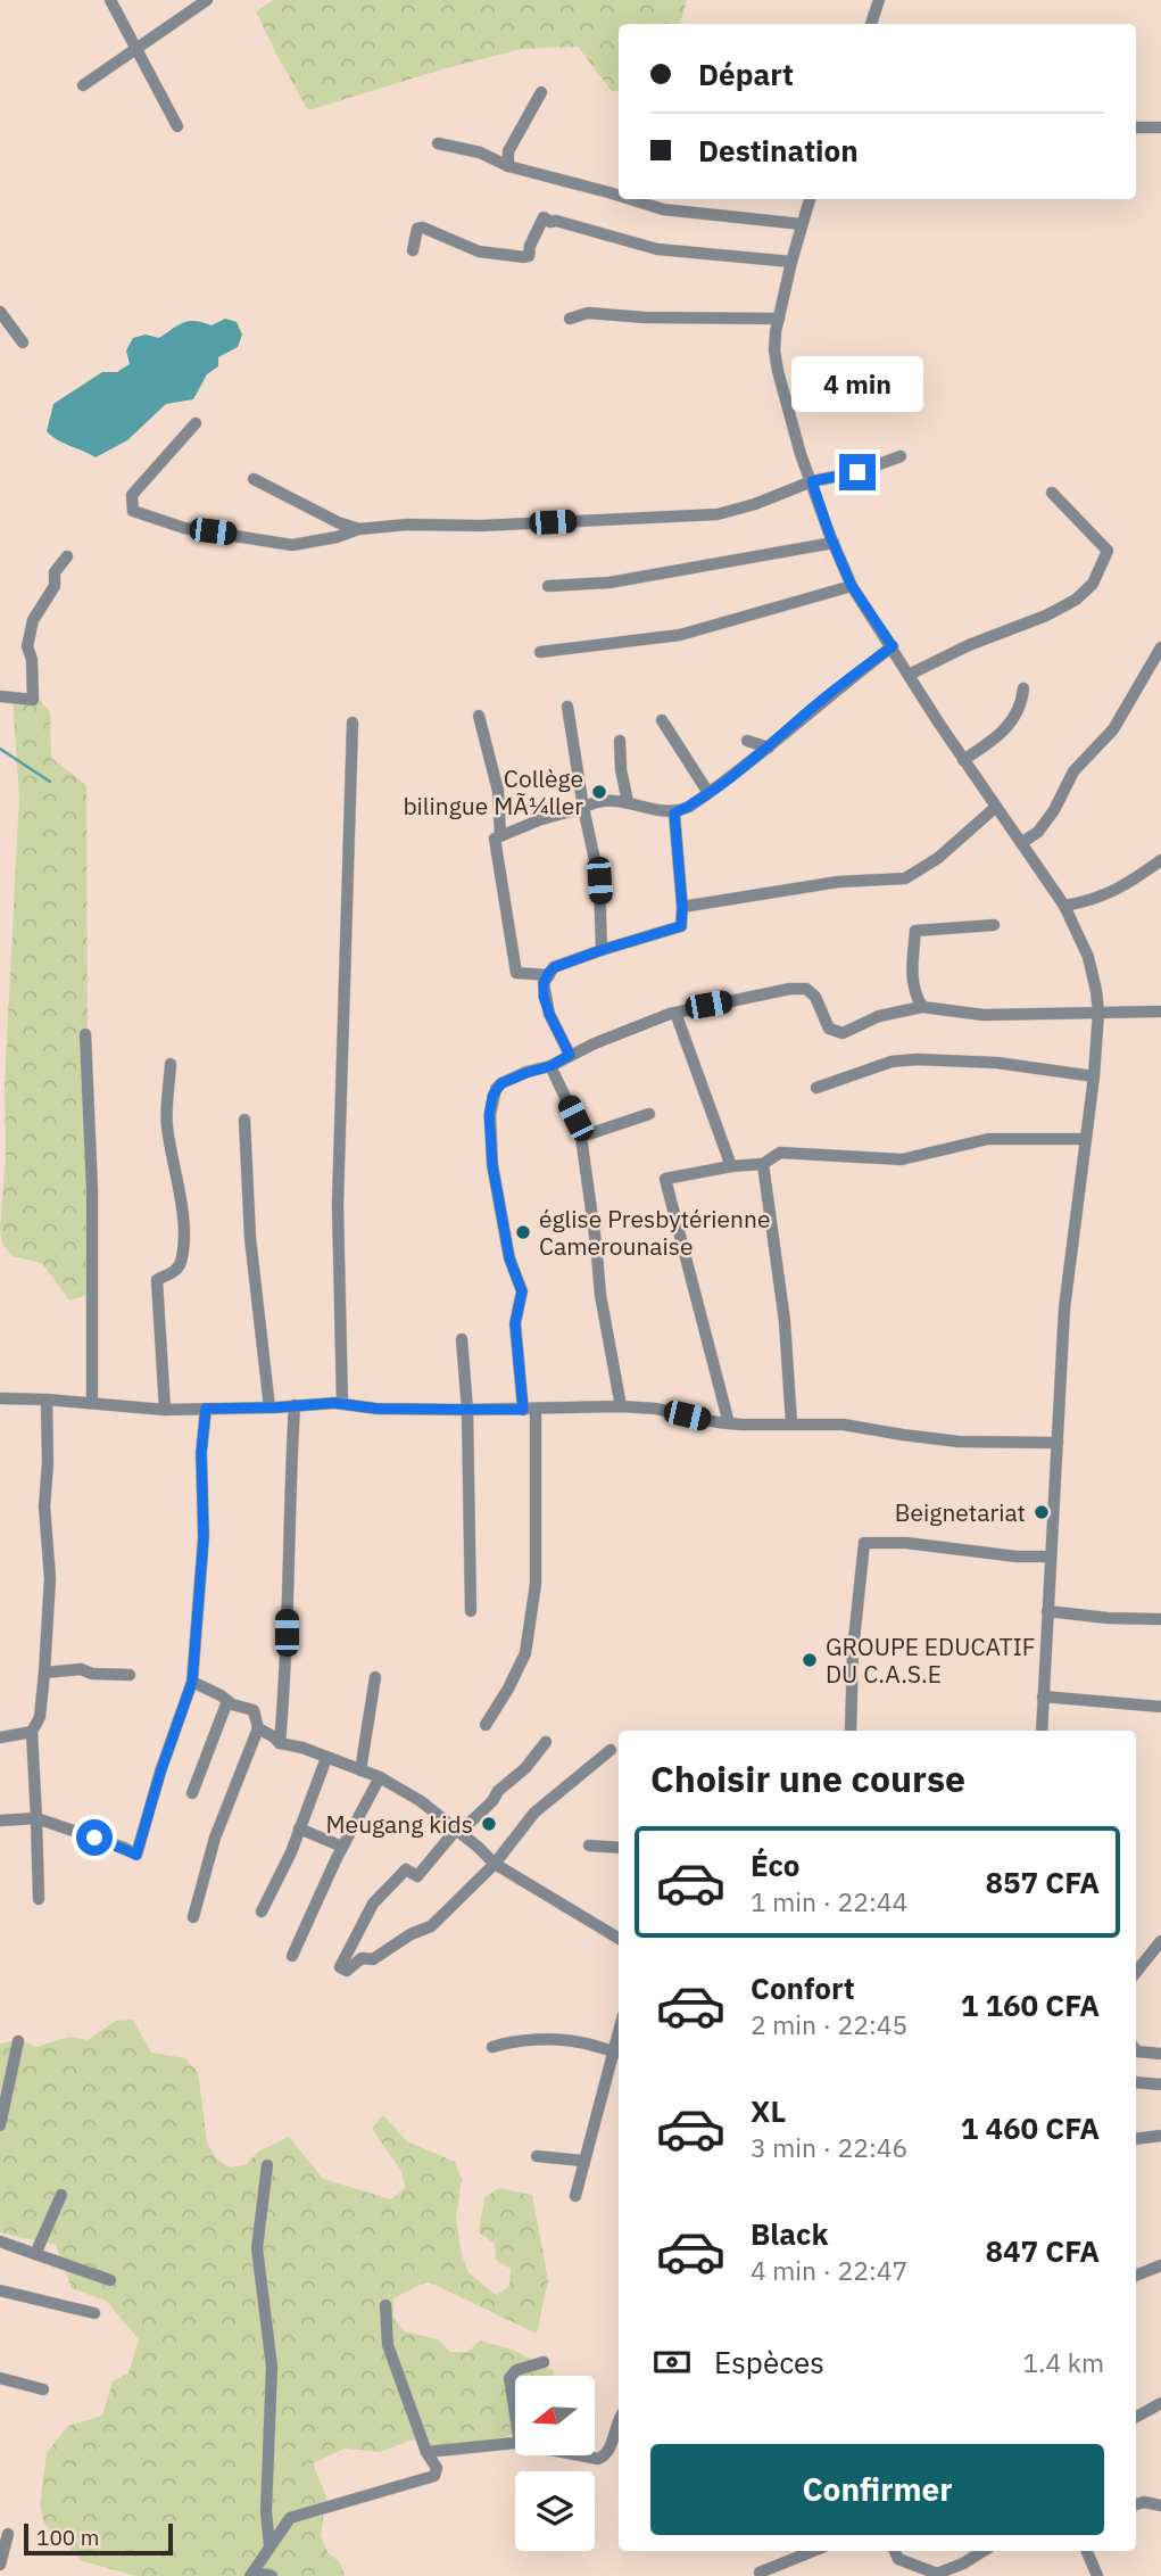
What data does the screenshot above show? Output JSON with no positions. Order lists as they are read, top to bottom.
{
  "places": [
    "Collège bilingue MÃ¼ller",
    "église Presbytérienne Camerounaise",
    "Beignetariat",
    "GROUPE EDUCATIF DU C.A.S.E",
    "Meugang kids"
  ],
  "scale_bar": "100 m",
  "north": "left",
  "page": {
    "banner": ["Départ", "Destination"],
    "bubble": "4 min",
    "heading": "Choisir une course",
    "list": [
      {
        "name": "Éco",
        "note": "1 min · 22:44",
        "value": "857 CFA"
      },
      {
        "name": "Confort",
        "note": "2 min · 22:45",
        "value": "1 160 CFA"
      },
      {
        "name": "XL",
        "note": "3 min · 22:46",
        "value": "1 460 CFA"
      },
      {
        "name": "Black",
        "note": "4 min · 22:47",
        "value": "847 CFA"
      }
    ],
    "pay": ["Espèces", "1.4 km"],
    "buttons": "Confirmer",
    "scale": "100 m"
  }
}
